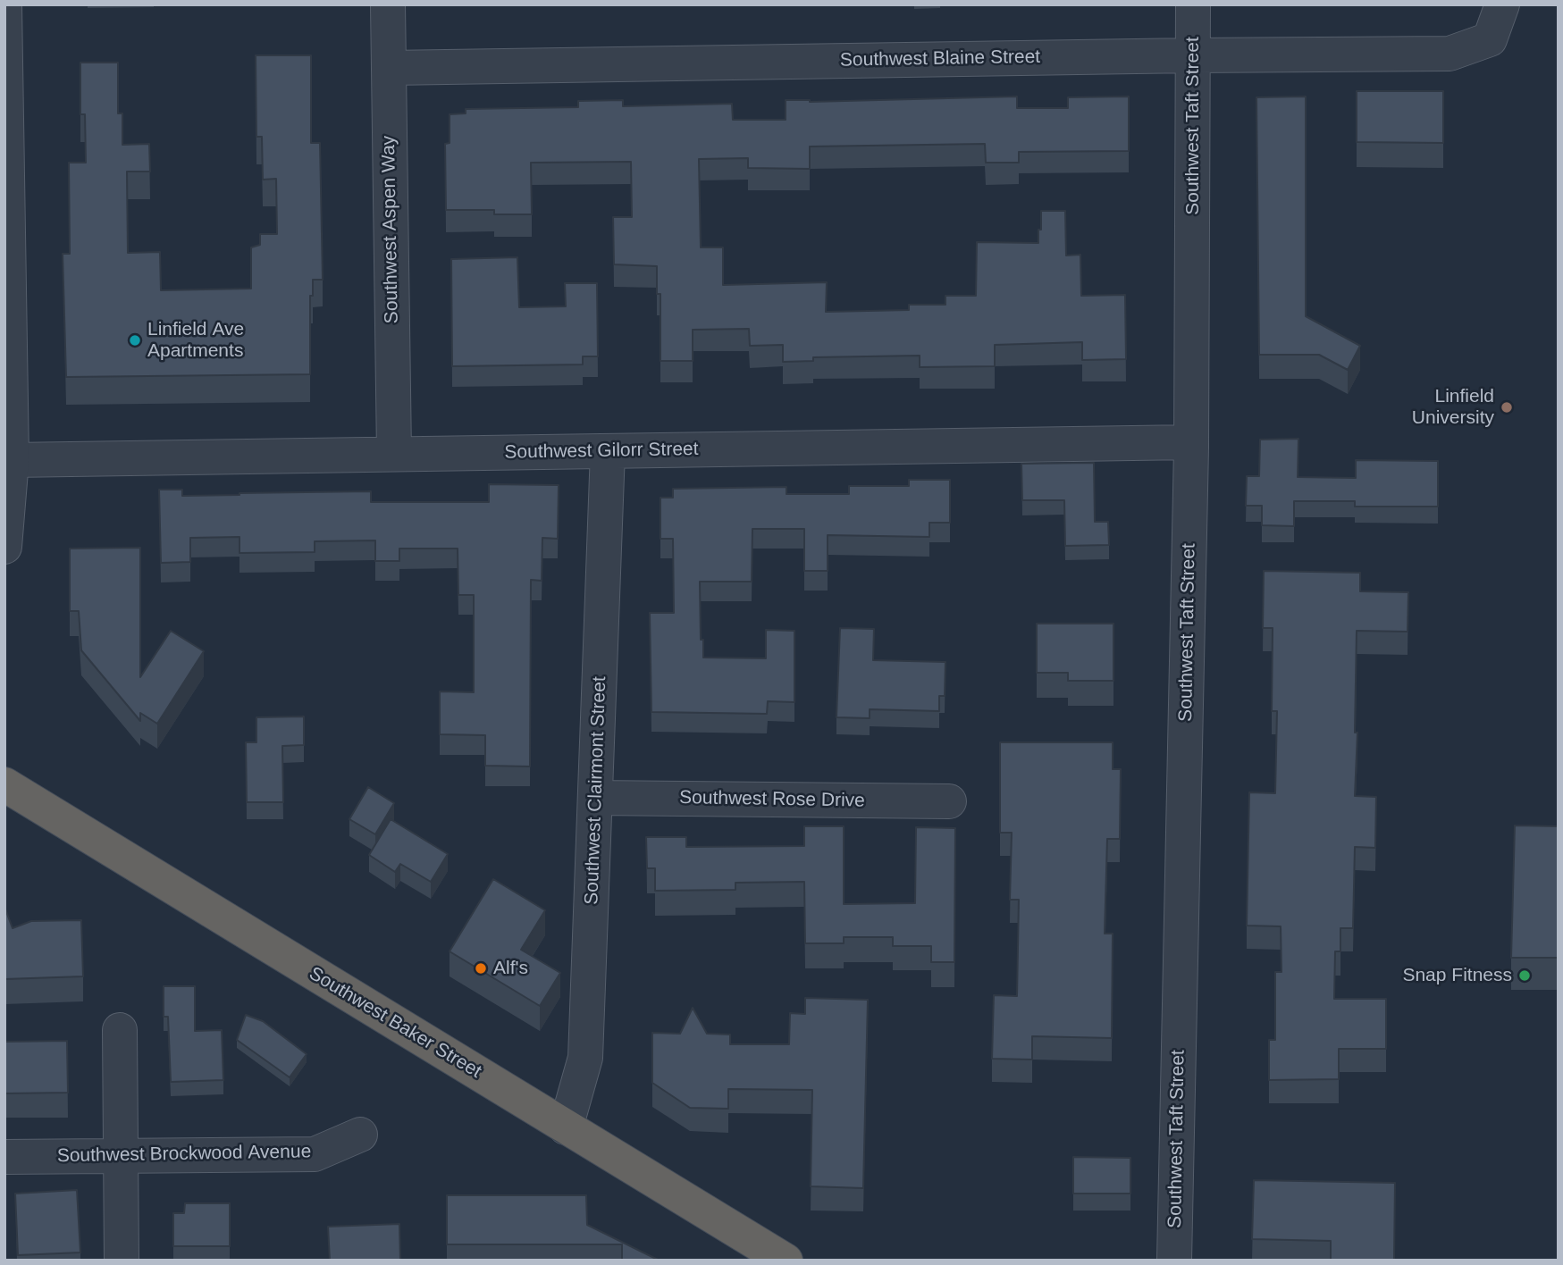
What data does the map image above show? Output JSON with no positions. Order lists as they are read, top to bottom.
{
  "streets": {
    "highway": ["Southwest Baker Street"],
    "street": [
      "Southwest Blaine Street",
      "Southwest Taft Street",
      "Southwest Aspen Way",
      "Southwest Gilorr Street",
      "Southwest Clairmont Street",
      "Southwest Rose Drive",
      "Southwest Brockwood Avenue"
    ]
  },
  "crossings": [
    ["Southwest Blaine Street", "Southwest Taft Street"],
    ["Southwest Blaine Street", "Southwest Aspen Way"],
    ["Southwest Taft Street", "Southwest Gilorr Street"],
    ["Southwest Aspen Way", "Southwest Gilorr Street"],
    ["Southwest Gilorr Street", "Southwest Clairmont Street"],
    ["Southwest Clairmont Street", "Southwest Rose Drive"],
    ["Southwest Clairmont Street", "Southwest Baker Street"]
  ],
  "places": [
    "Linfield Ave Apartments",
    "Linfield University",
    "Alf's",
    "Snap Fitness"
  ]
}
